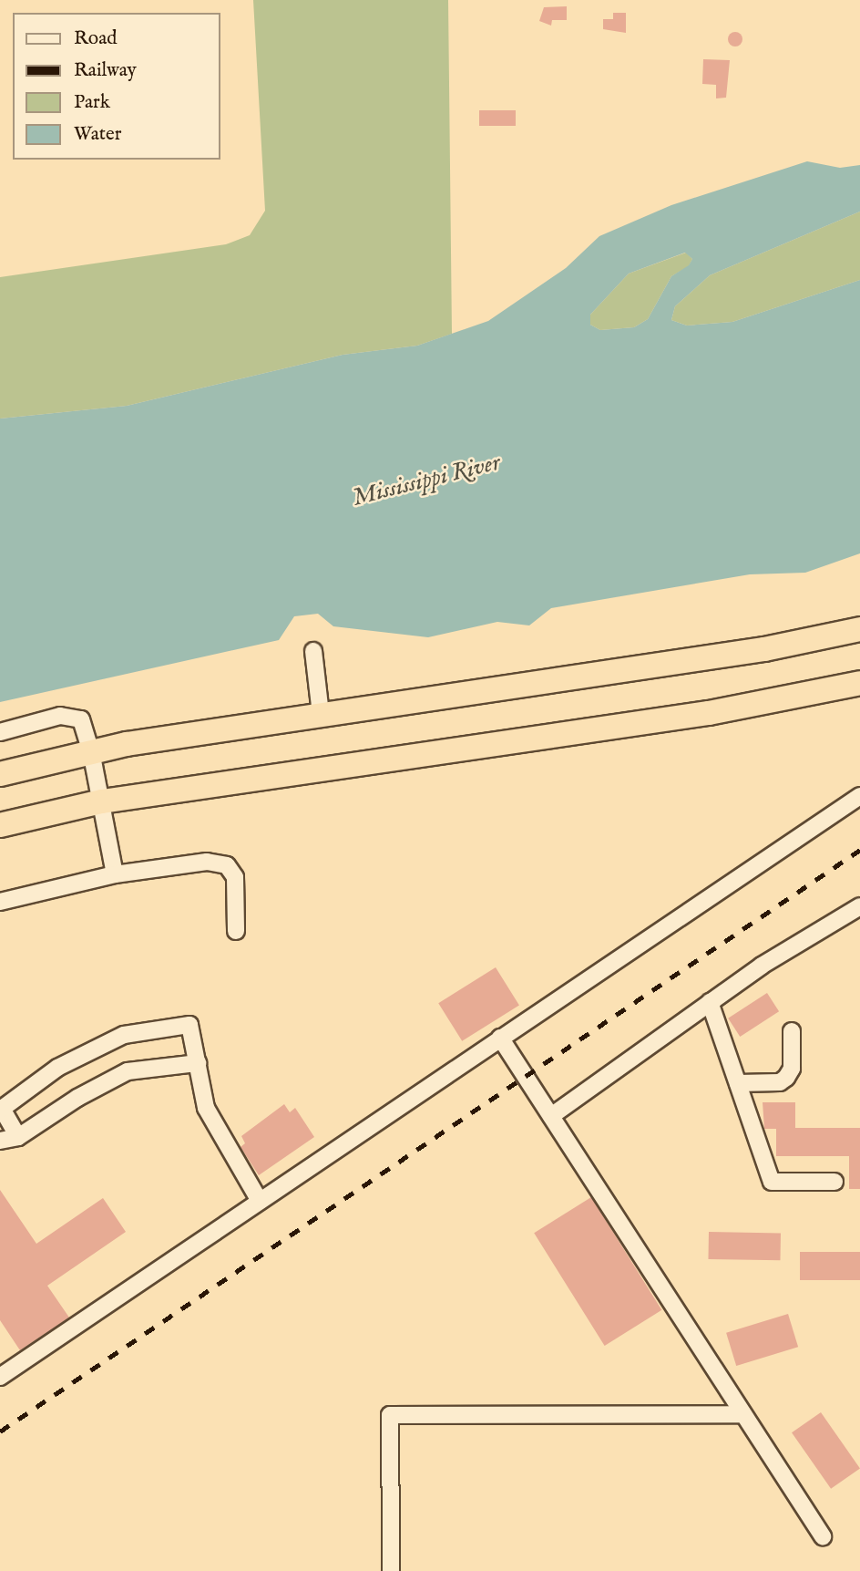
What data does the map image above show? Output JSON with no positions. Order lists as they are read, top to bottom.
{
  "water": ["Mississippi River"],
  "legend": [
    "Road",
    "Railway",
    "Park",
    "Water"
  ]
}
